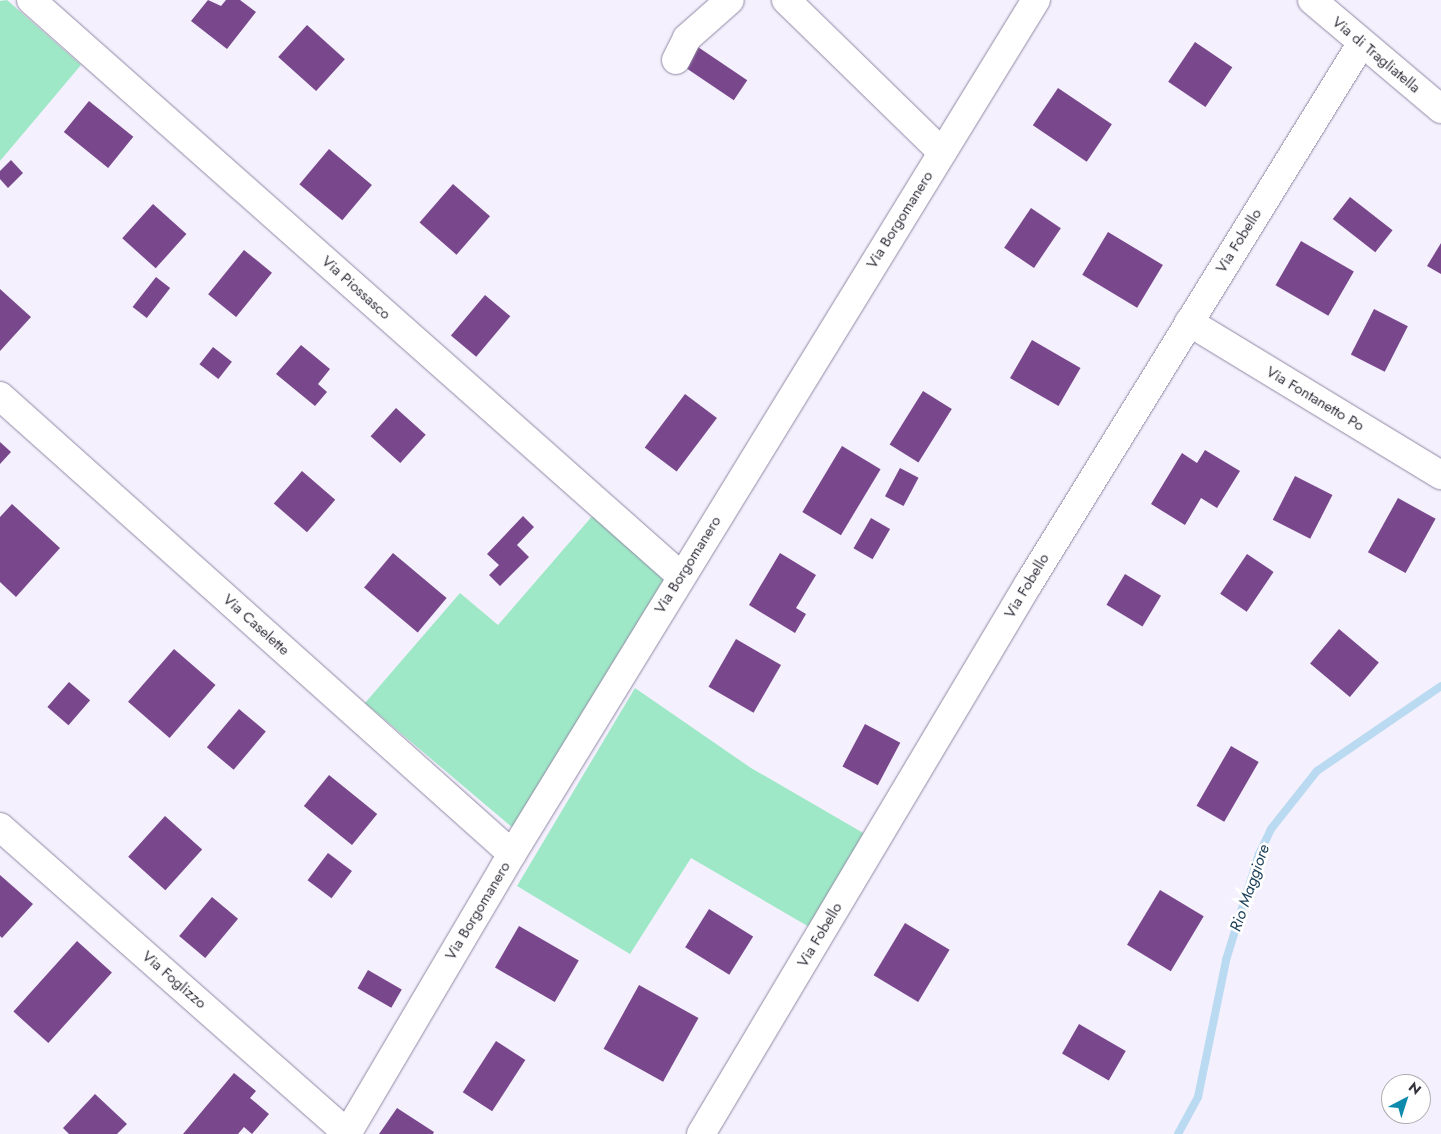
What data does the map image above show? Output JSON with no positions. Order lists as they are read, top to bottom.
{
  "streets": {
    "street": [
      "Via di Tragliatella",
      "Via Borgomanero",
      "Via Fobello",
      "Via Piossasco",
      "Via Fontanetto Po",
      "Via Caselette",
      "Via Foglizzo"
    ]
  },
  "crossings": [
    ["Via di Tragliatella", "Via Fobello"],
    ["Via Borgomanero", "Via Piossasco"],
    ["Via Borgomanero", "Via Caselette"],
    ["Via Borgomanero", "Via Foglizzo"],
    ["Via Fobello", "Via Fontanetto Po"]
  ],
  "water": ["Rio Maggiore"],
  "north": "top right"
}
